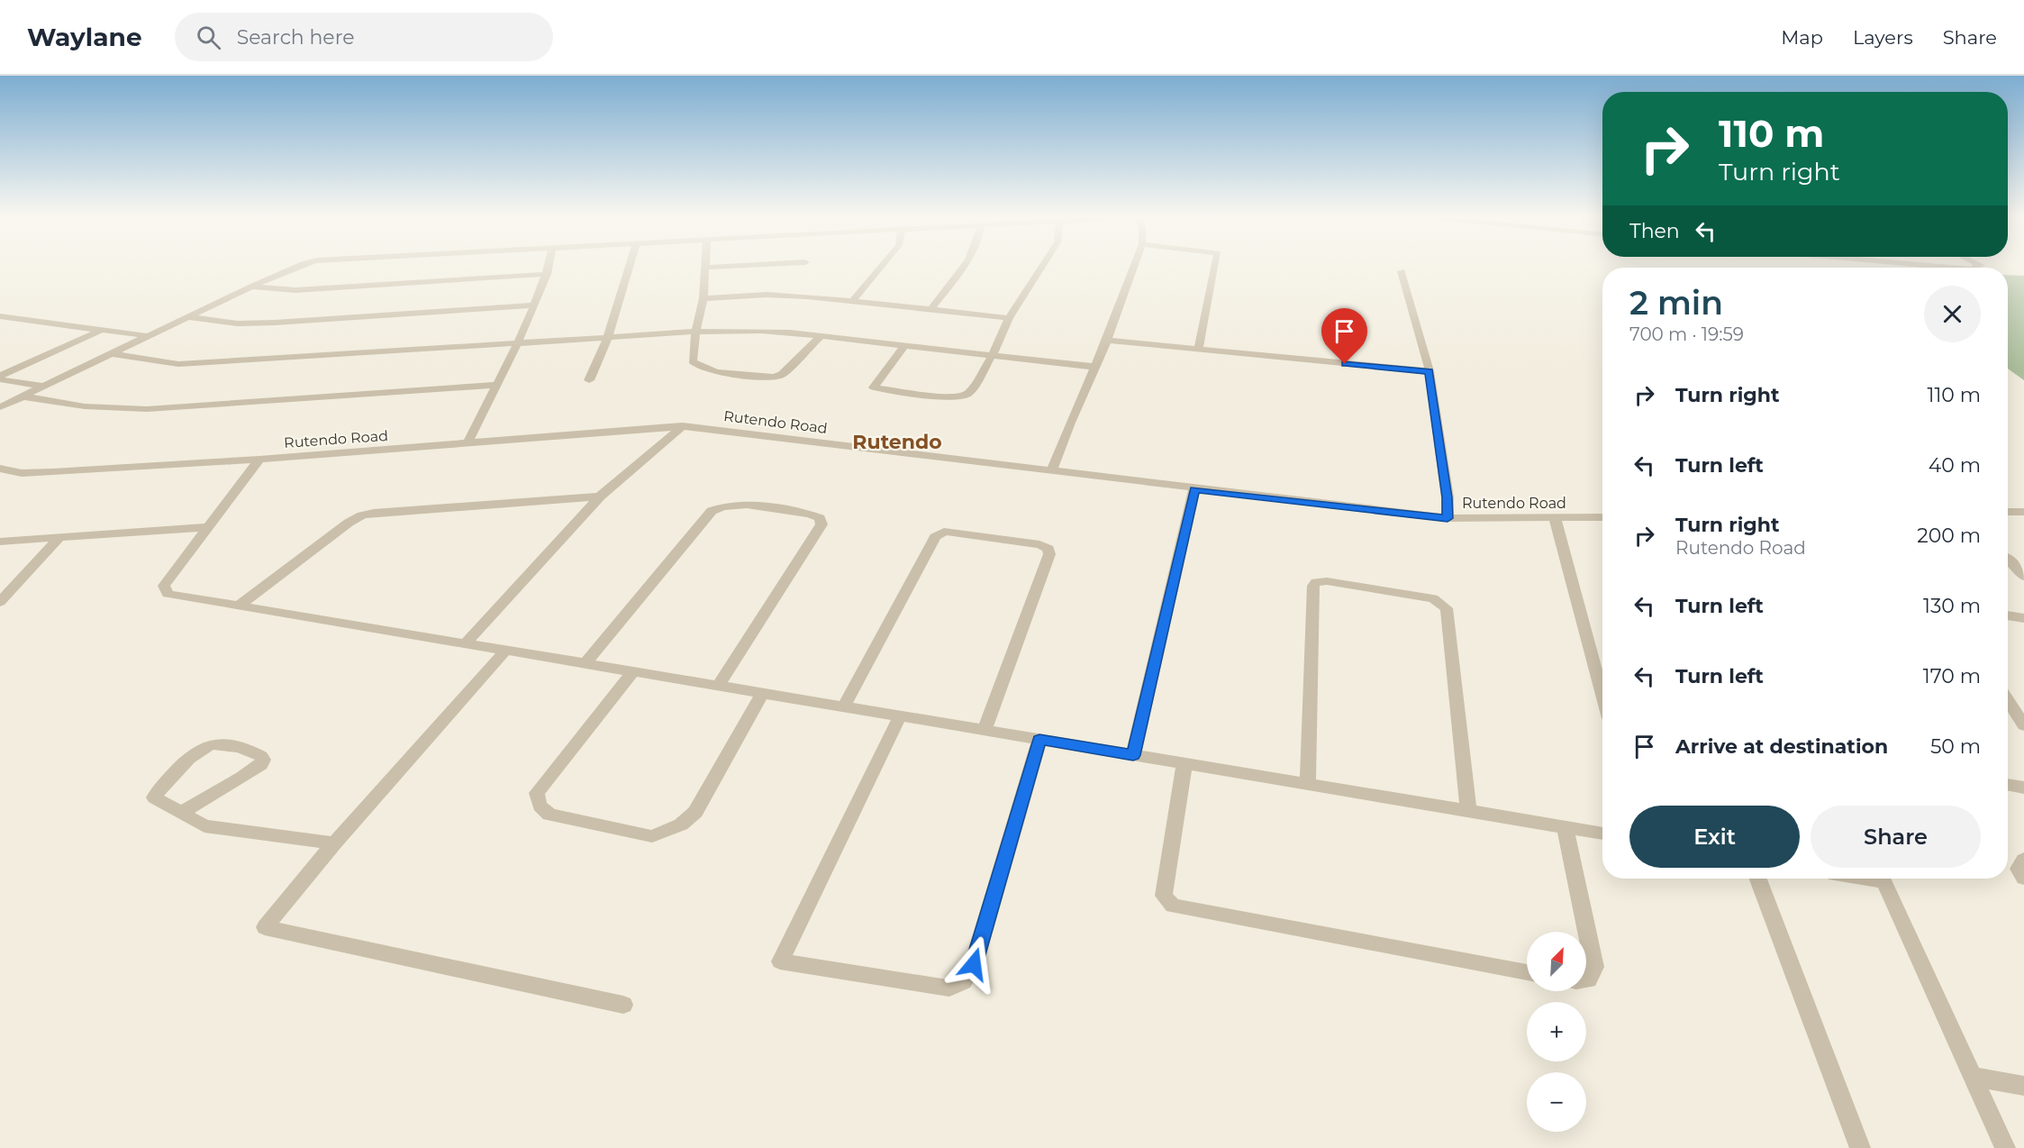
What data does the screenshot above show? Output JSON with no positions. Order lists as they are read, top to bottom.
{
  "streets": {
    "street": ["Rutendo Road"]
  },
  "districts": ["Rutendo"],
  "north": "top right",
  "page": {
    "header": "Waylane",
    "search": "Search here",
    "nav": ["Map", "Layers", "Share"],
    "turn": ["110 m", "Turn right"],
    "then": "Then",
    "heading": ["2 min", "700 m · 19:59"],
    "list": [
      {
        "name": "Turn right",
        "value": "110 m"
      },
      {
        "name": "Turn left",
        "value": "40 m"
      },
      {
        "name": "Turn right",
        "note": "Rutendo Road",
        "value": "200 m"
      },
      {
        "name": "Turn left",
        "value": "130 m"
      },
      {
        "name": "Turn left",
        "value": "170 m"
      },
      {
        "name": "Arrive at destination",
        "value": "50 m"
      }
    ],
    "buttons": ["Exit", "Share"],
    "map_buttons": ["+", "−"]
  }
}
